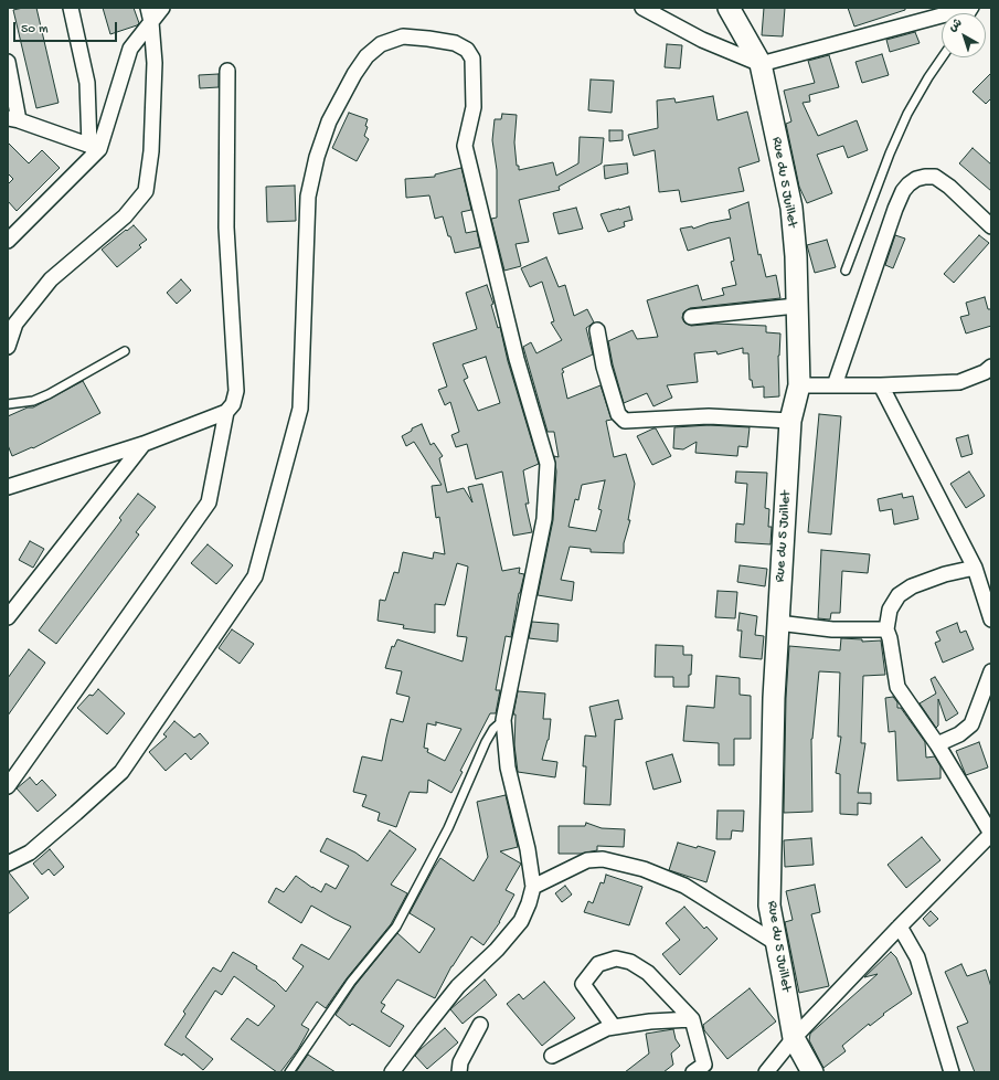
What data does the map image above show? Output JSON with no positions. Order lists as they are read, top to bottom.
{
  "streets": {
    "street": ["Rue du 5 Juillet"]
  },
  "scale_bar": "50 m",
  "north": "top left"
}
